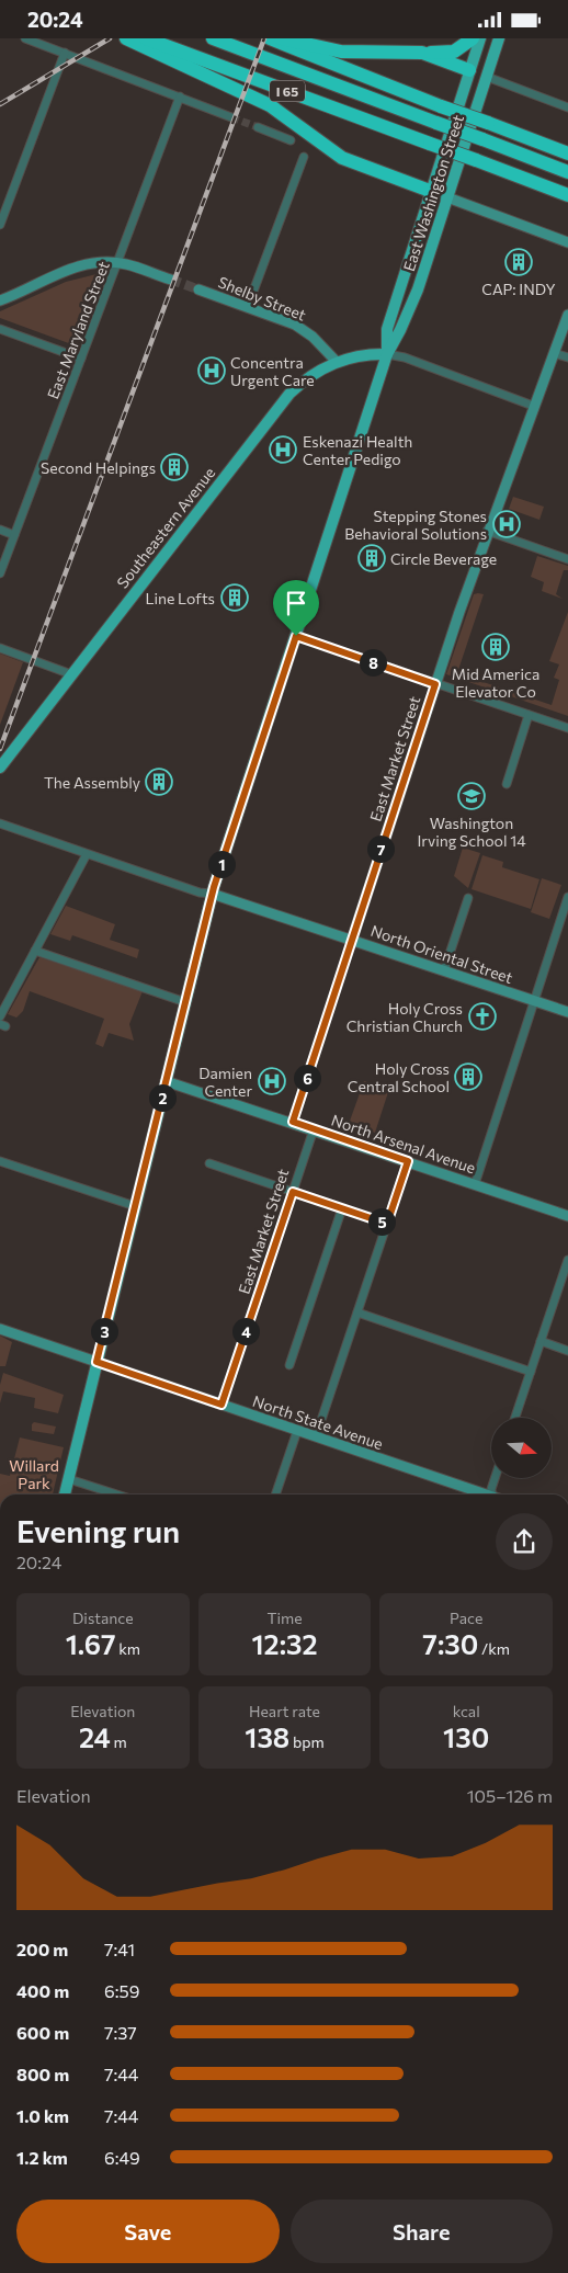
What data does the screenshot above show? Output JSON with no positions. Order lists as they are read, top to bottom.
{
  "streets": {
    "highway": ["I 65"],
    "main road": ["East Washington Street", "Southeastern Avenue"],
    "street": [
      "Shelby Street",
      "East Maryland Street",
      "East Market Street",
      "North Oriental Street",
      "North Arsenal Avenue",
      "North State Avenue"
    ]
  },
  "crossings": [
    ["East Washington Street", "Southeastern Avenue"],
    ["East Washington Street", "North Oriental Street"],
    ["East Washington Street", "North Arsenal Avenue"],
    ["East Washington Street", "North State Avenue"],
    ["Shelby Street", "Southeastern Avenue"],
    ["East Market Street", "North Oriental Street"],
    ["East Market Street", "North Arsenal Avenue"],
    ["East Market Street", "North State Avenue"]
  ],
  "parks": ["Willard Park"],
  "places": {
    "building": [
      "CAP: INDY",
      "Second Helpings",
      "Circle Beverage",
      "Line Lofts",
      "Mid America Elevator Co",
      "The Assembly",
      "Holy Cross Central School"
    ],
    "hospital": [
      "Concentra Urgent Care",
      "Eskenazi Health Center Pedigo",
      "Stepping Stones Behavioral Solutions",
      "Damien Center"
    ],
    "school or university": ["Washington Irving School 14"],
    "church": ["Holy Cross Christian Church"]
  },
  "north": "right",
  "page": {
    "status": "20:24",
    "pins": [
      "8",
      "7",
      "1",
      "6",
      "2",
      "5",
      "3",
      "4"
    ],
    "heading": ["Evening run", "20:24"],
    "stats": [
      ["Distance", "1.67 km"],
      ["Time", "12:32"],
      ["Pace", "7:30 /km"],
      ["Elevation", "24 m"],
      ["Heart rate", "138 bpm"],
      ["kcal", "130"]
    ],
    "chart": ["Elevation", "105–126 m"],
    "list": [
      {
        "name": "200 m",
        "note": "7:41"
      },
      {
        "name": "400 m",
        "note": "6:59"
      },
      {
        "name": "600 m",
        "note": "7:37"
      },
      {
        "name": "800 m",
        "note": "7:44"
      },
      {
        "name": "1.0 km",
        "note": "7:44"
      },
      {
        "name": "1.2 km",
        "note": "6:49"
      }
    ],
    "buttons": ["Save", "Share"]
  }
}
